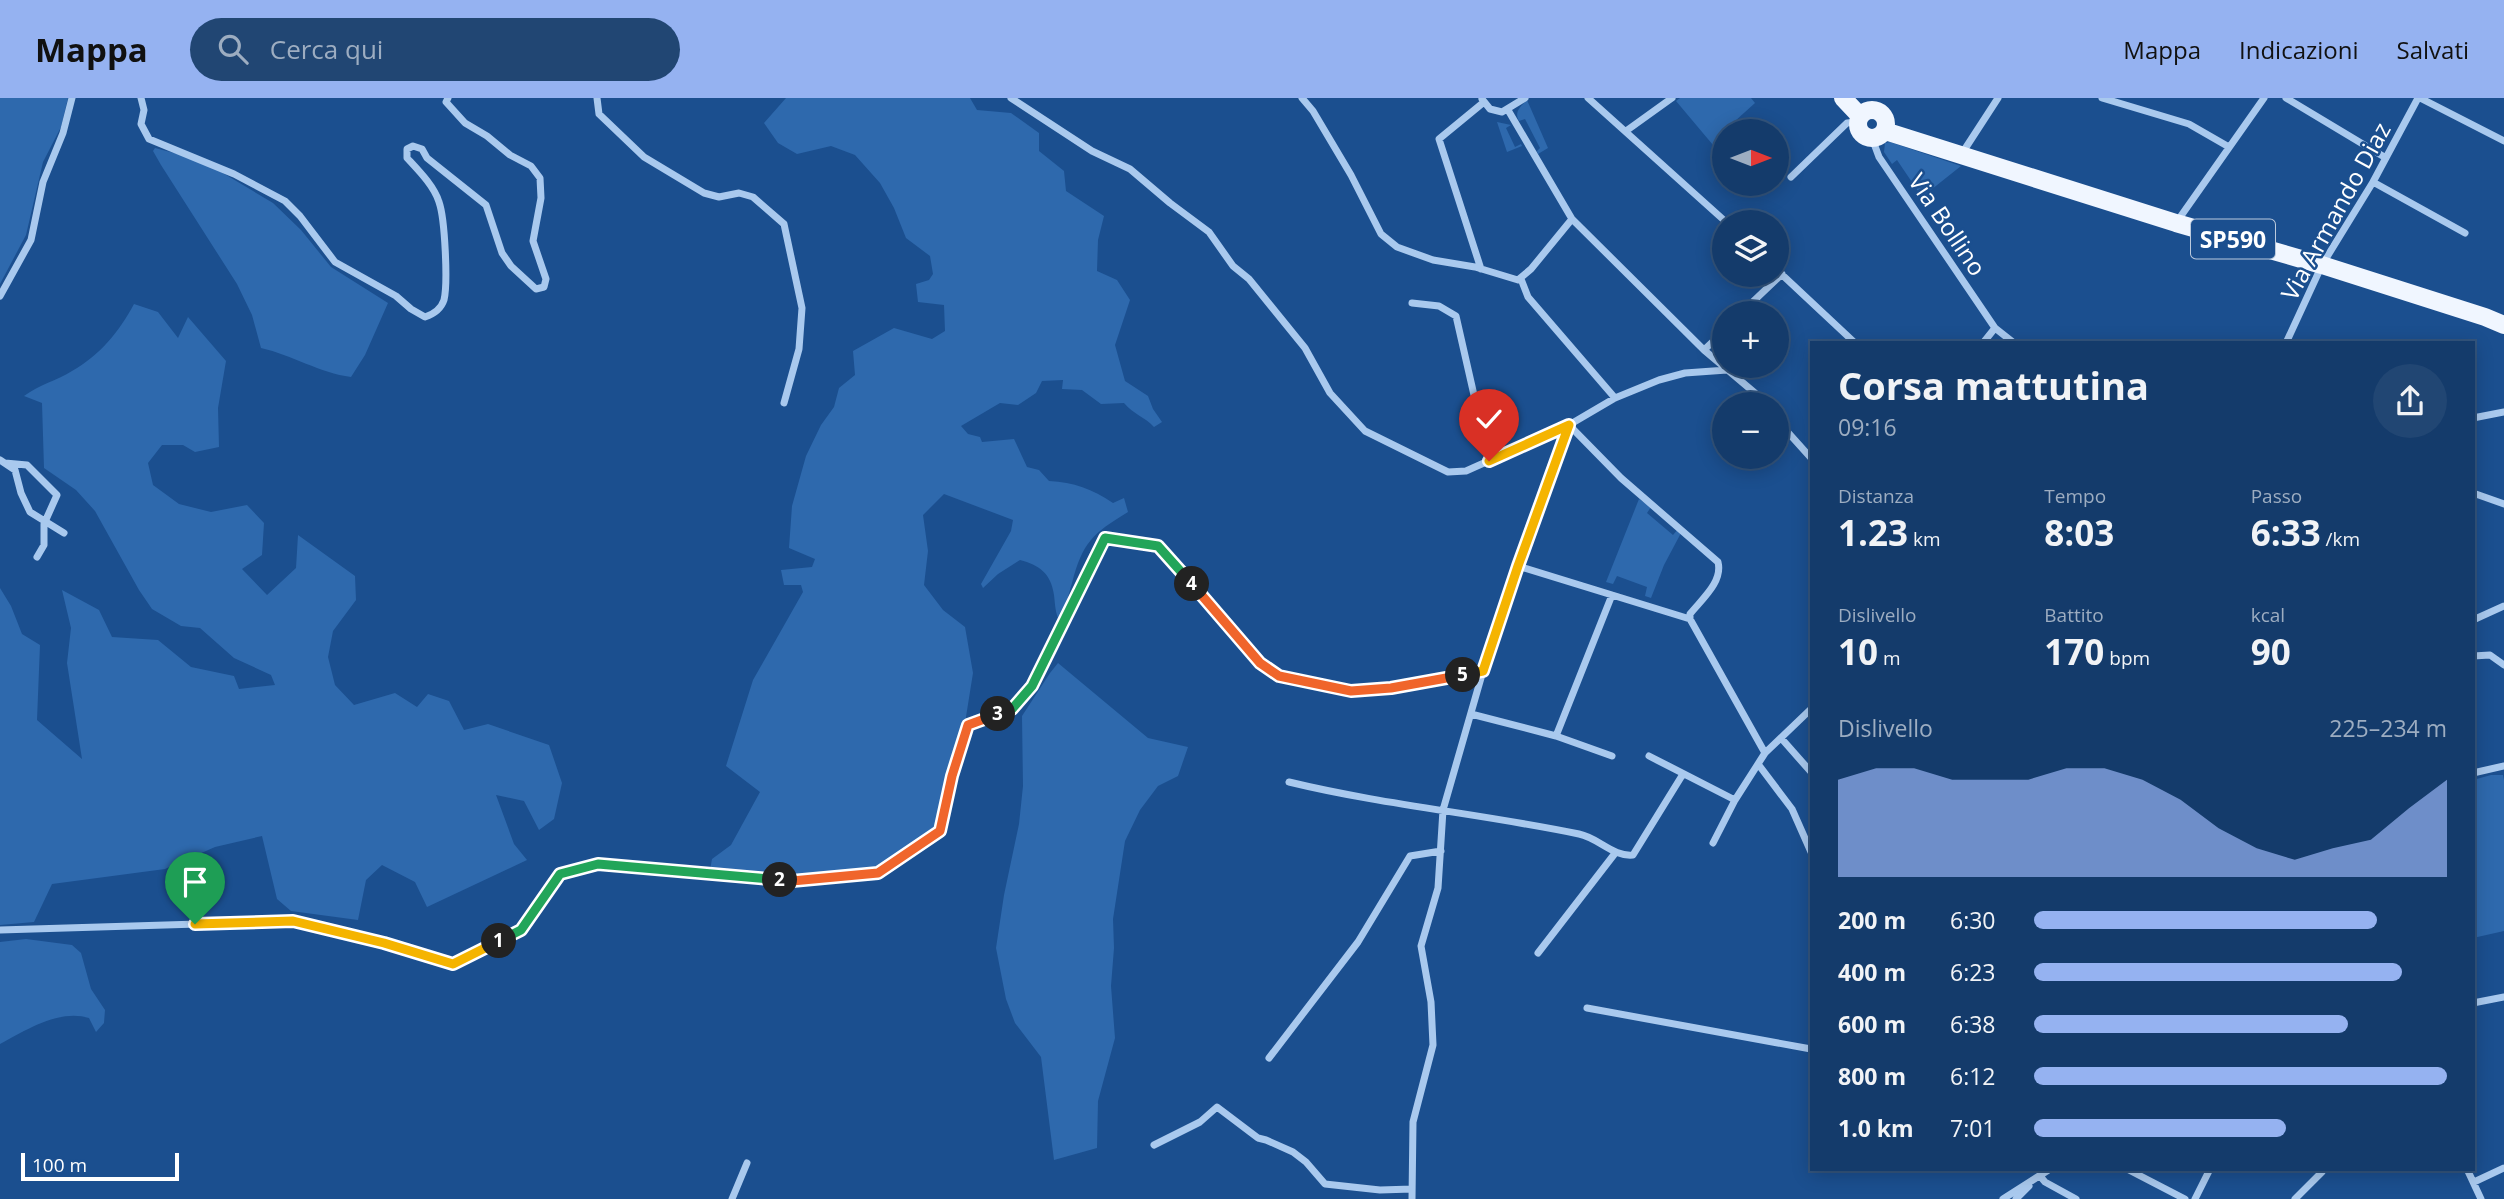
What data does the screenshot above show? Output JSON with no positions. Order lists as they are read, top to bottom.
{
  "streets": {
    "main road": ["SP590"],
    "street": ["Via Armando Diaz", "Via Bollino"]
  },
  "crossings": [
    ["Via Armando Diaz", "SP590"],
    ["Via Bollino", "SP590"]
  ],
  "scale_bar": "100 m",
  "north": "right",
  "page": {
    "header": "Mappa",
    "search": "Cerca qui",
    "nav": ["Mappa", "Indicazioni", "Salvati"],
    "map_buttons": ["+", "−"],
    "heading": ["Corsa mattutina", "09:16"],
    "stats": [
      ["Distanza", "1.23 km"],
      ["Tempo", "8:03"],
      ["Passo", "6:33 /km"],
      ["Dislivello", "10 m"],
      ["Battito", "170 bpm"],
      ["kcal", "90"]
    ],
    "pins": [
      "4",
      "5",
      "3",
      "2",
      "1"
    ],
    "chart": ["Dislivello", "225–234 m"],
    "list": [
      {
        "name": "200 m",
        "note": "6:30"
      },
      {
        "name": "400 m",
        "note": "6:23"
      },
      {
        "name": "600 m",
        "note": "6:38"
      },
      {
        "name": "800 m",
        "note": "6:12"
      },
      {
        "name": "1.0 km",
        "note": "7:01"
      }
    ],
    "scale": "100 m"
  }
}
